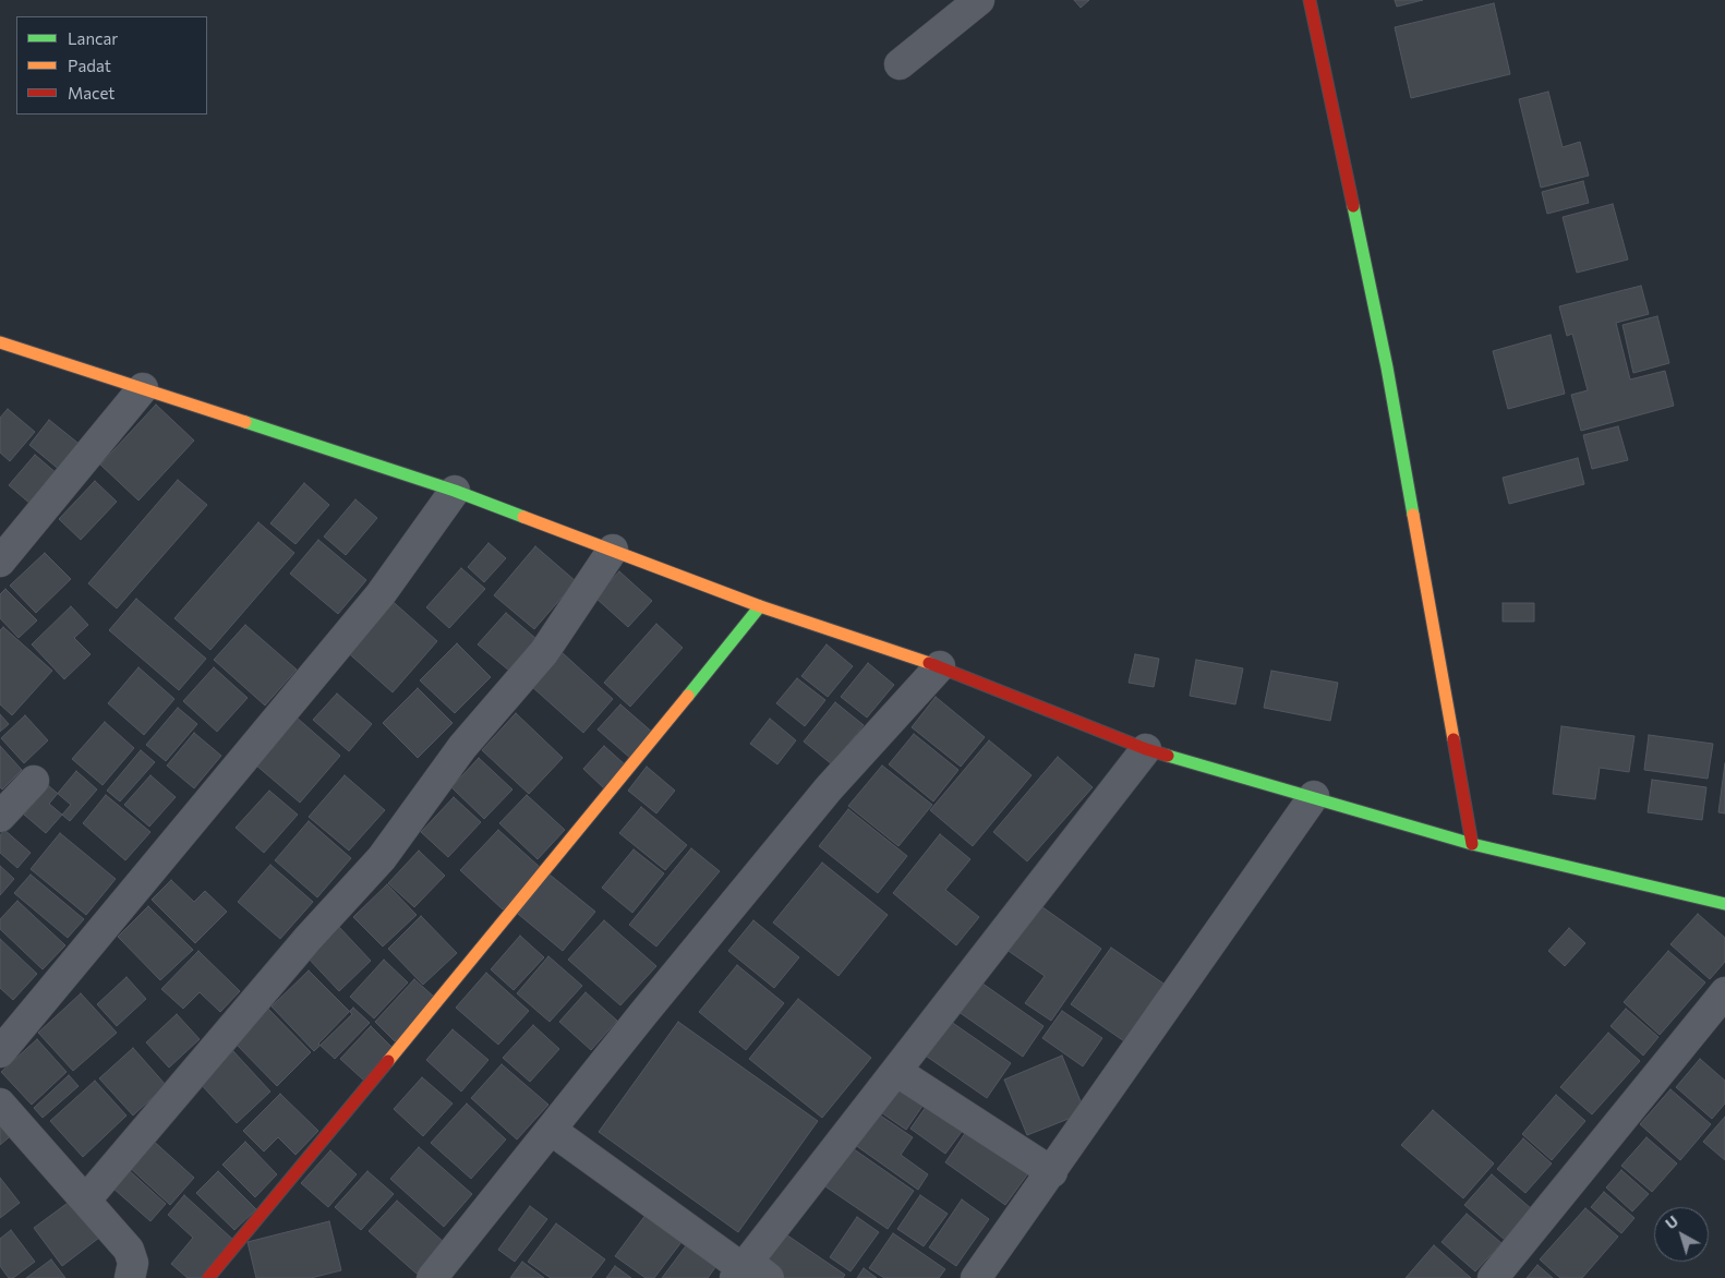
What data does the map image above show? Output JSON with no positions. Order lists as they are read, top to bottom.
{
  "legend": ["Lancar", "Padat", "Macet"],
  "north": "top left"
}
